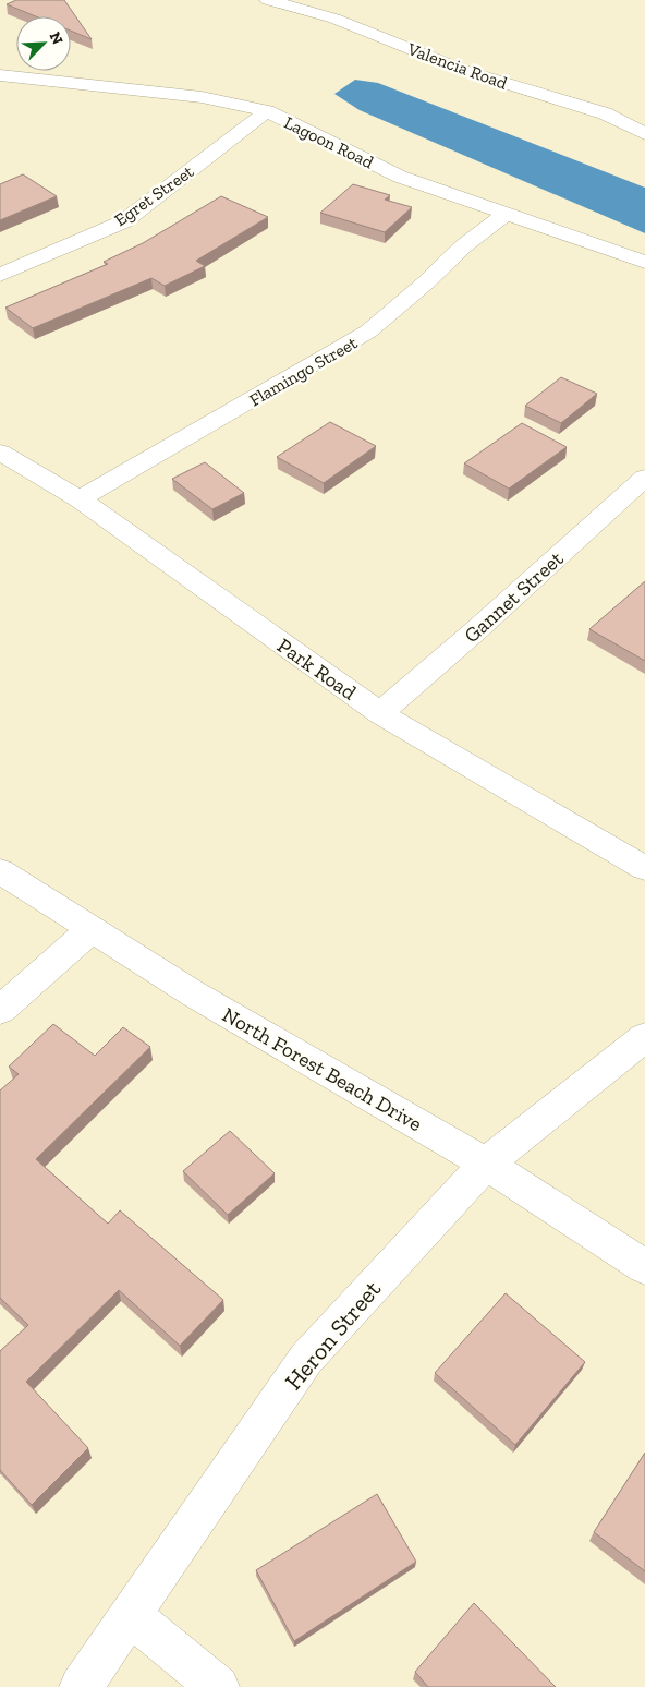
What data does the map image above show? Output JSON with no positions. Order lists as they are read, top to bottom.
{
  "streets": {
    "street": [
      "Valencia Road",
      "Lagoon Road",
      "Egret Street",
      "Flamingo Street",
      "Gannet Street",
      "Park Road",
      "North Forest Beach Drive",
      "Heron Street"
    ]
  },
  "crossings": [
    ["Lagoon Road", "Egret Street"],
    ["Lagoon Road", "Flamingo Street"],
    ["Flamingo Street", "Park Road"],
    ["Gannet Street", "Park Road"],
    ["North Forest Beach Drive", "Heron Street"]
  ],
  "north": "top right"
}
